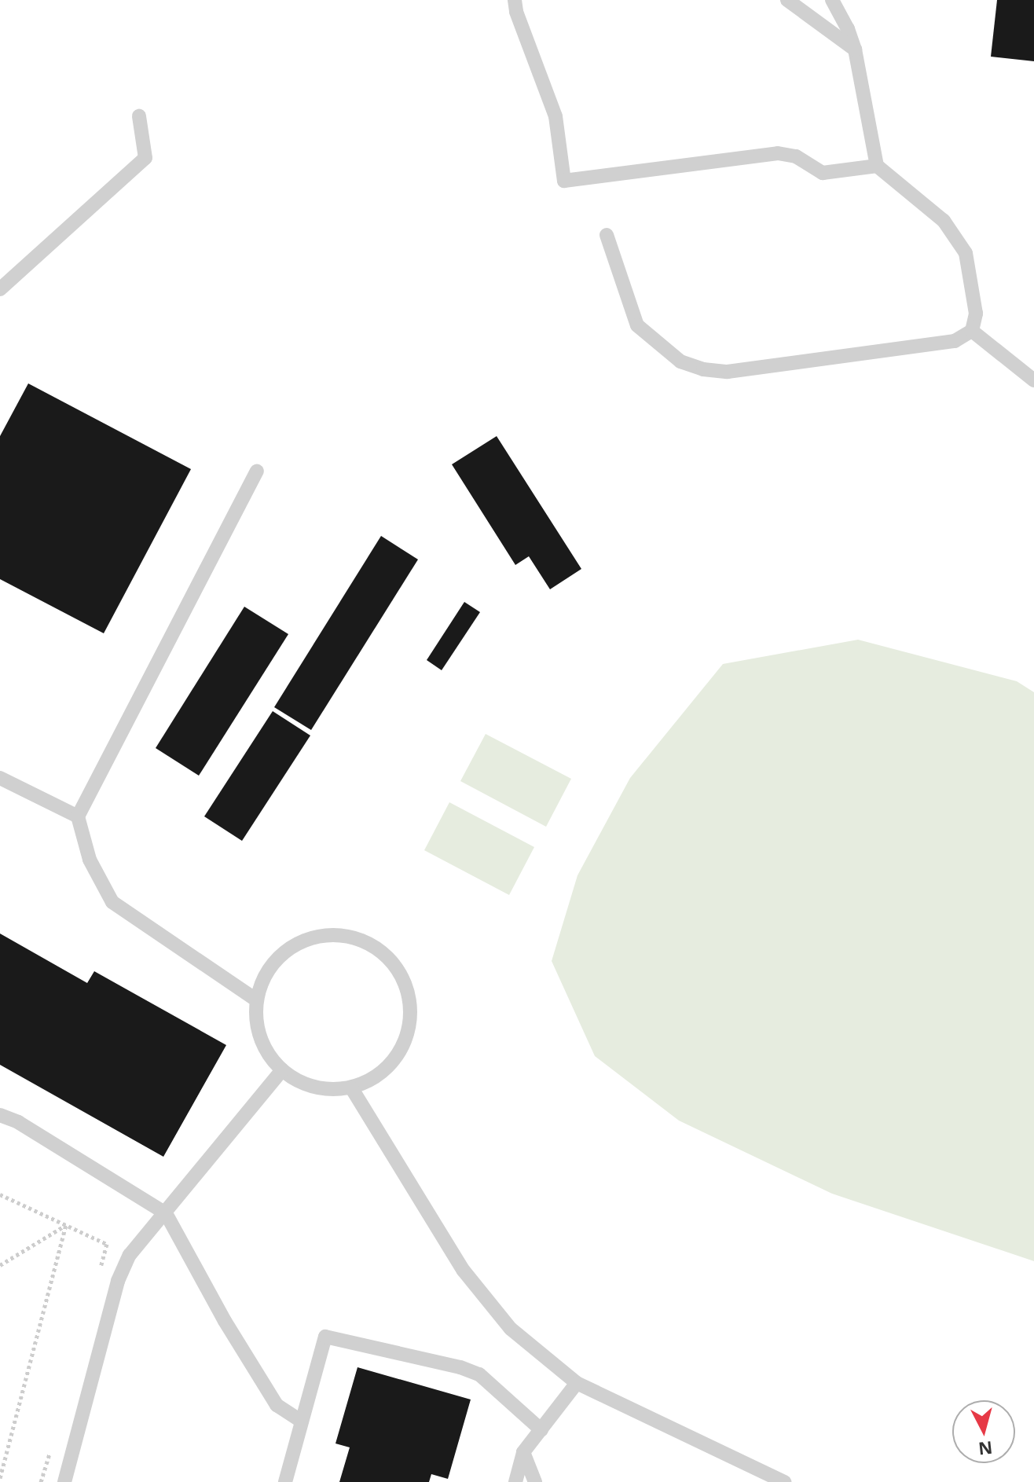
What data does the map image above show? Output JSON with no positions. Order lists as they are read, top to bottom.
{
  "north": "bottom"
}
